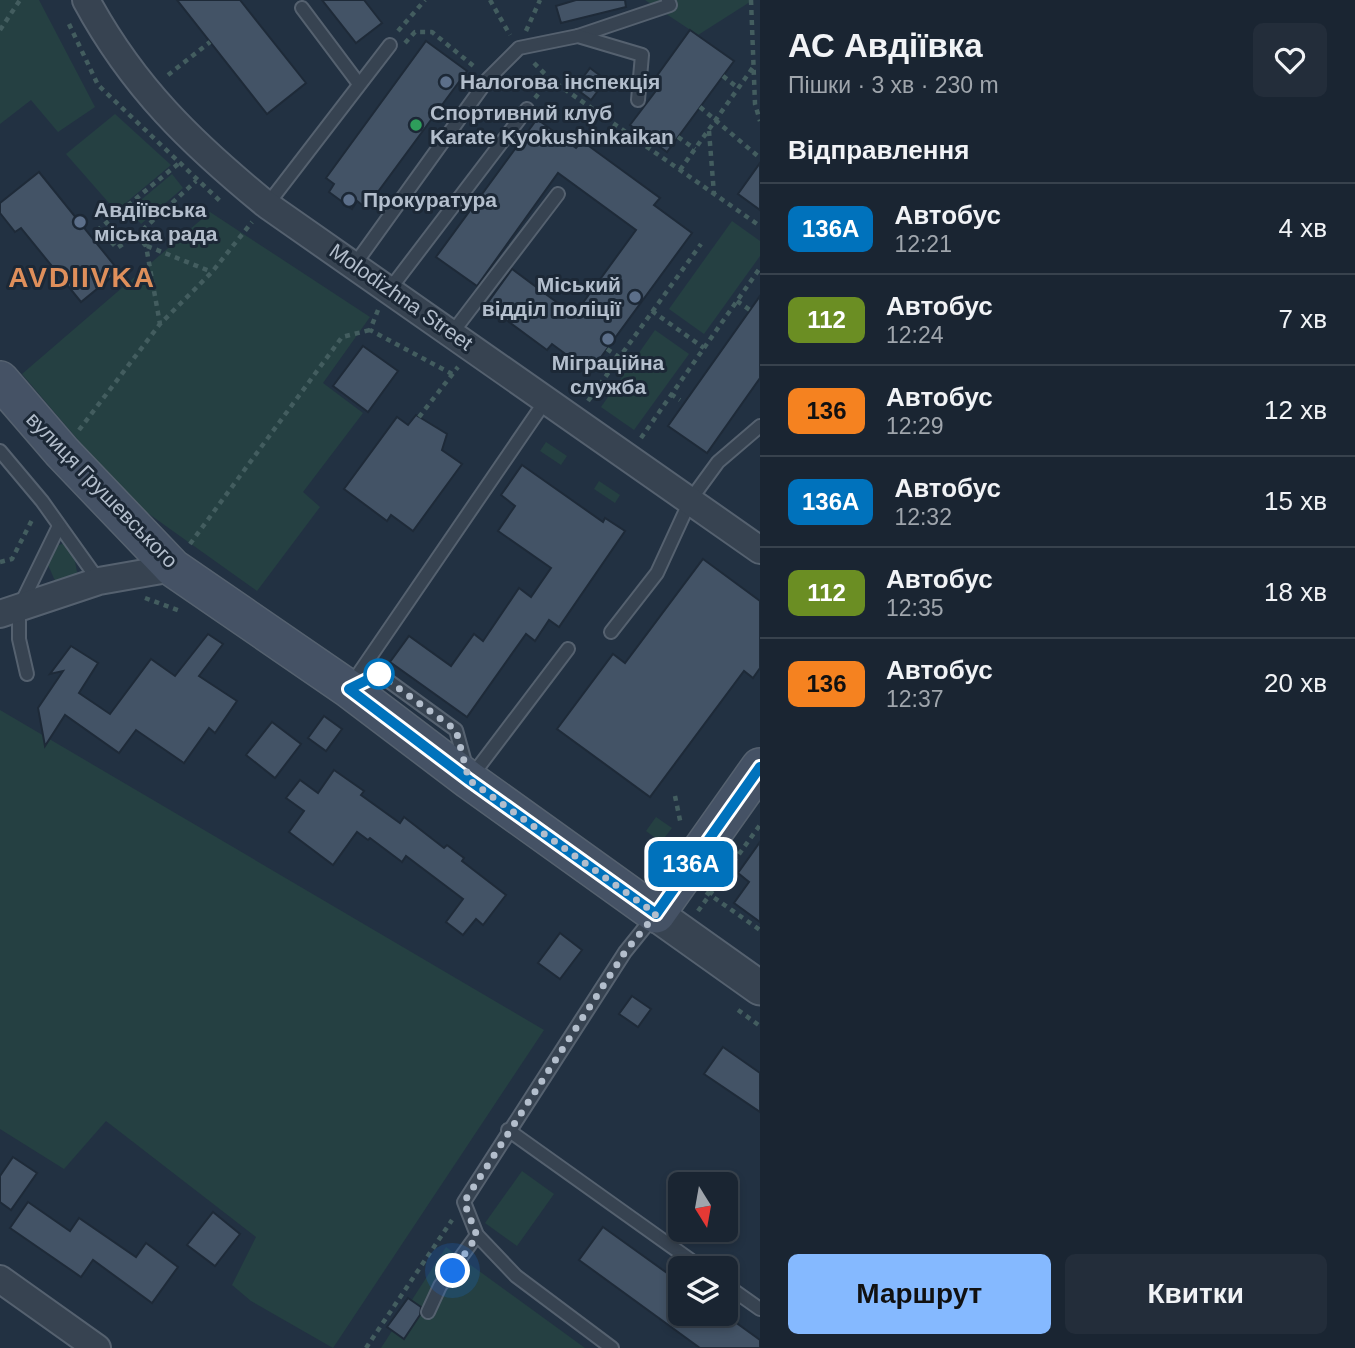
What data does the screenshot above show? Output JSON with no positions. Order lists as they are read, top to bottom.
{
  "streets": {
    "main road": ["вулиця Грушевського"],
    "street": ["Molodizhna Street"]
  },
  "districts": ["AVDIIVKA"],
  "places": [
    "Налогова інспекція",
    "Спортивний клуб Karate Kyokushinkaikan",
    "Прокуратура",
    "Авдіївська міська рада",
    "Міський відділ поліції",
    "Міграційна служба"
  ],
  "lines": ["bus line 136А"],
  "north": "bottom",
  "page": {
    "on_map": "136А",
    "heading": [
      ["АС Авдіївка", "Пішки · 3 хв · 230 m"],
      "Відправлення"
    ],
    "list": [
      {
        "mark": "136А",
        "name": "Автобус",
        "note": "12:21",
        "value": "4 хв"
      },
      {
        "mark": "112",
        "name": "Автобус",
        "note": "12:24",
        "value": "7 хв"
      },
      {
        "mark": "136",
        "name": "Автобус",
        "note": "12:29",
        "value": "12 хв"
      },
      {
        "mark": "136А",
        "name": "Автобус",
        "note": "12:32",
        "value": "15 хв"
      },
      {
        "mark": "112",
        "name": "Автобус",
        "note": "12:35",
        "value": "18 хв"
      },
      {
        "mark": "136",
        "name": "Автобус",
        "note": "12:37",
        "value": "20 хв"
      }
    ],
    "buttons": ["Маршрут", "Квитки"]
  }
}
